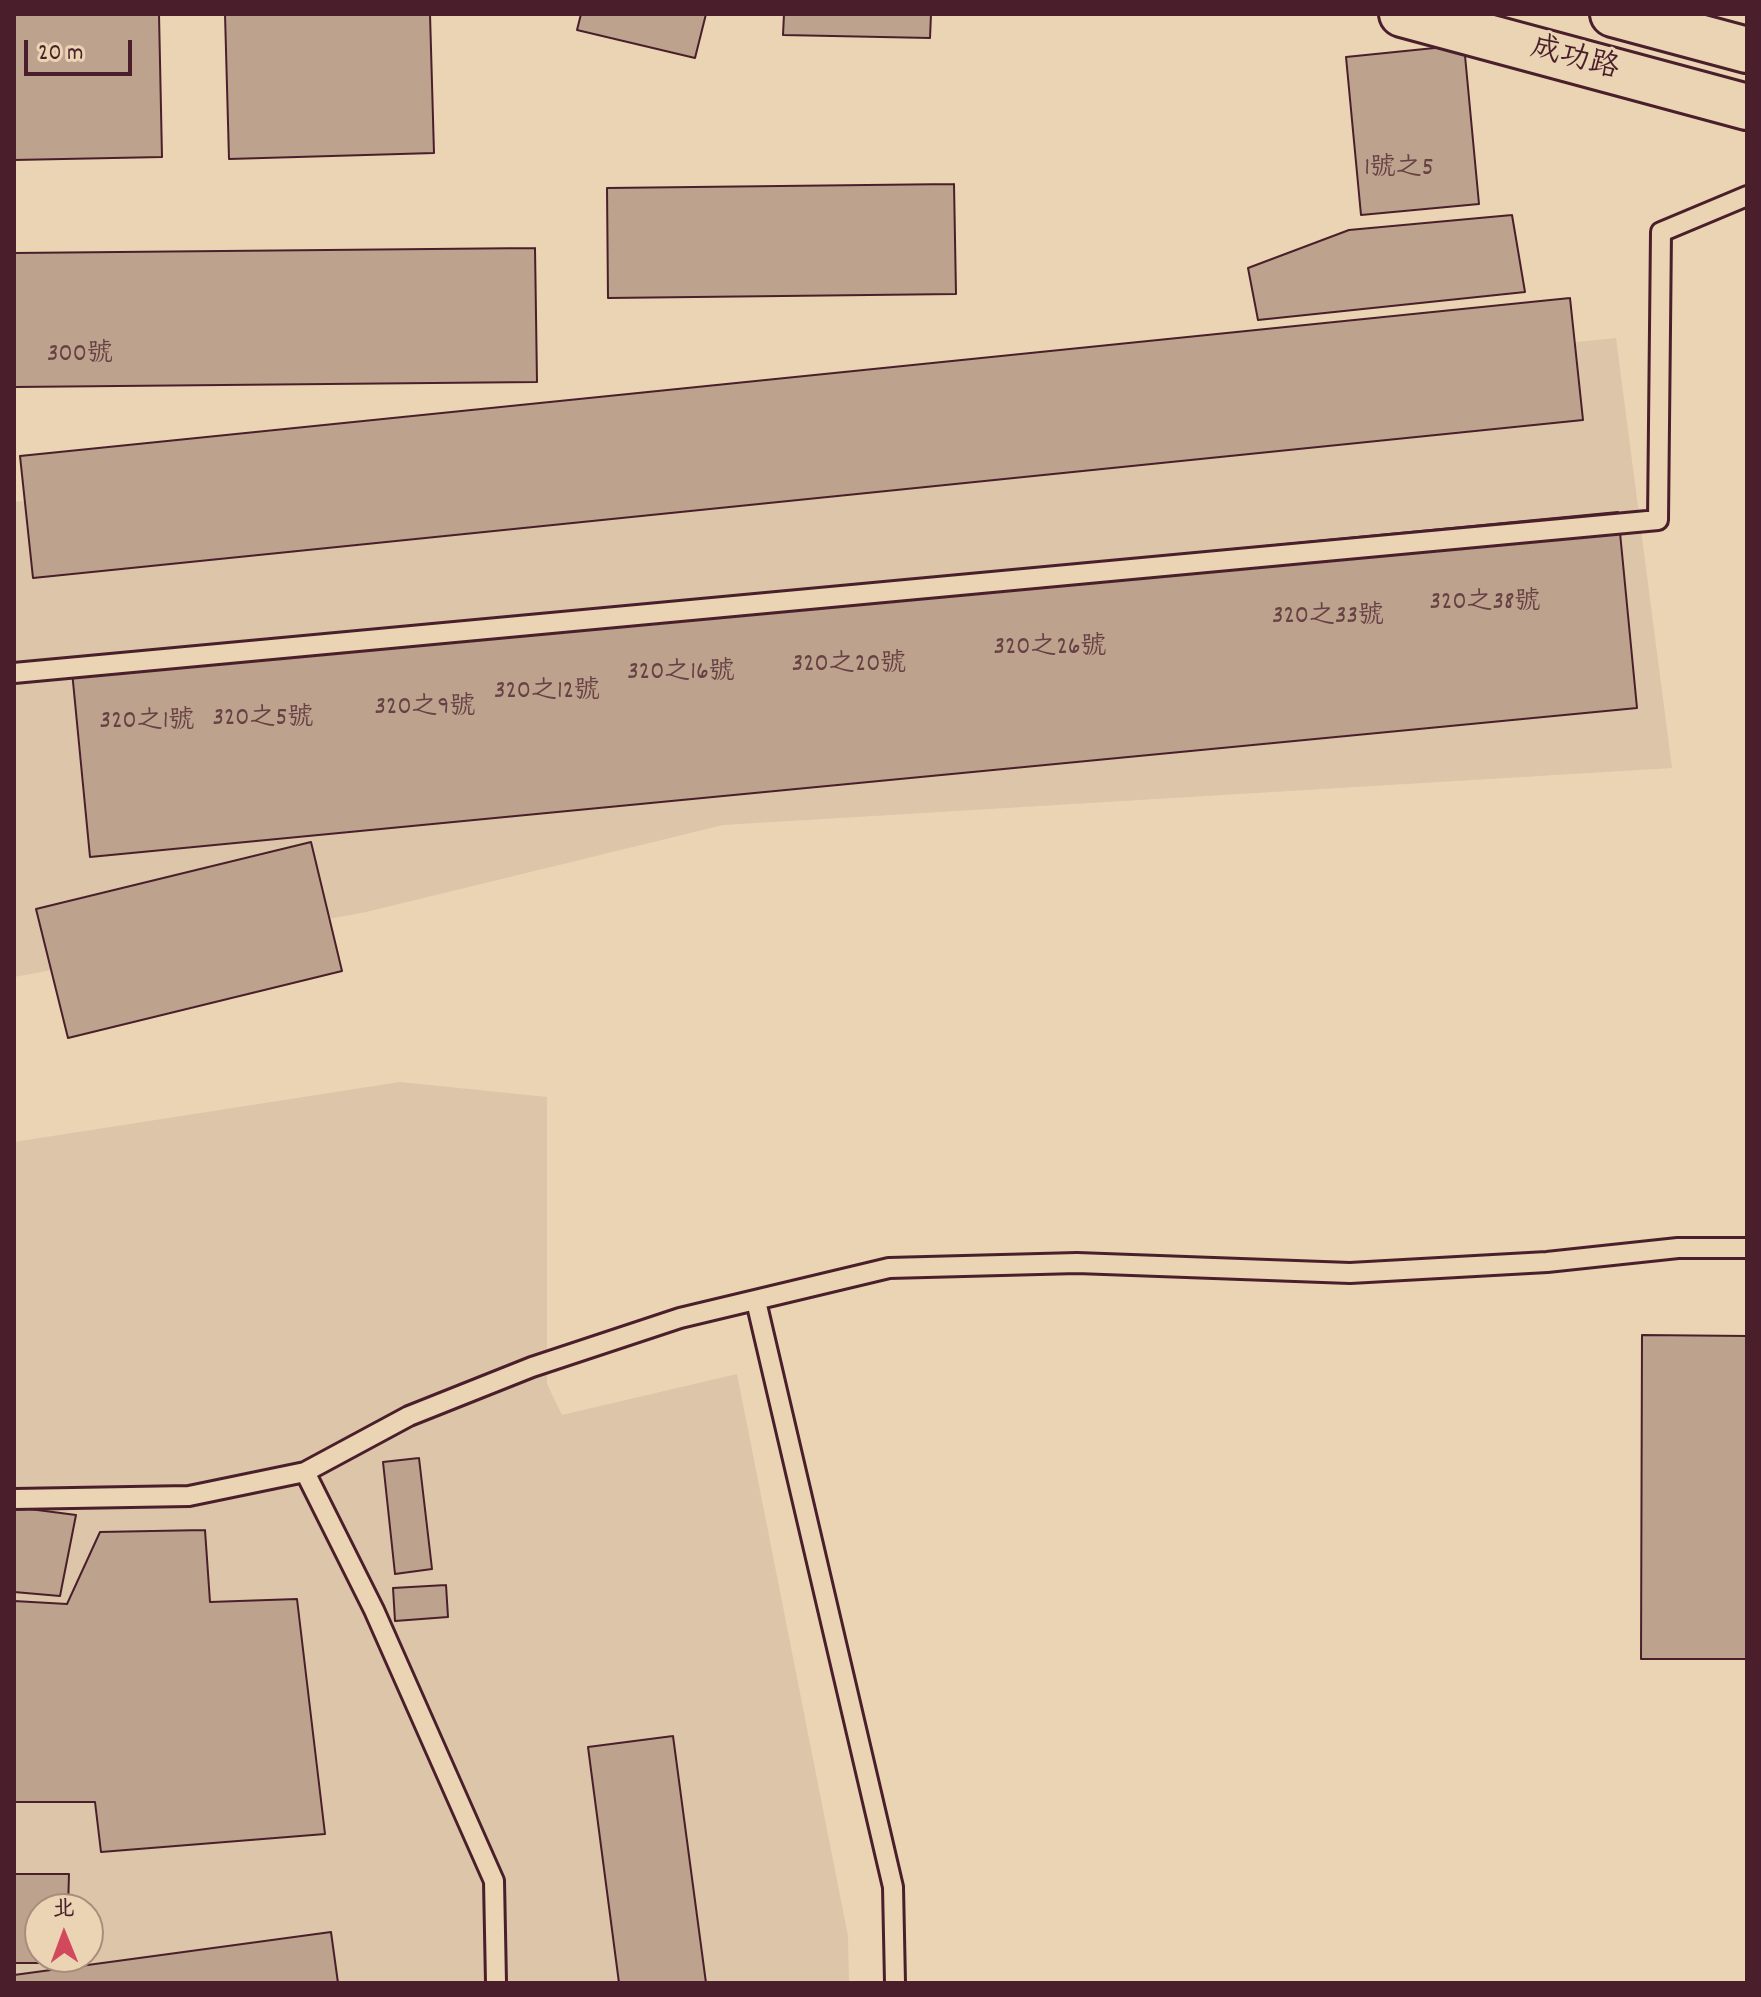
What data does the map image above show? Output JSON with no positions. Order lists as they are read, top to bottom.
{
  "streets": {
    "main road": ["成功路"]
  },
  "house_numbers": [
    "1號之5",
    "300號",
    "320之38號",
    "320之33號",
    "320之26號",
    "320之20號",
    "320之16號",
    "320之12號",
    "320之9號",
    "320之5號",
    "320之1號"
  ],
  "scale_bar": "20 m",
  "north": "top"
}
